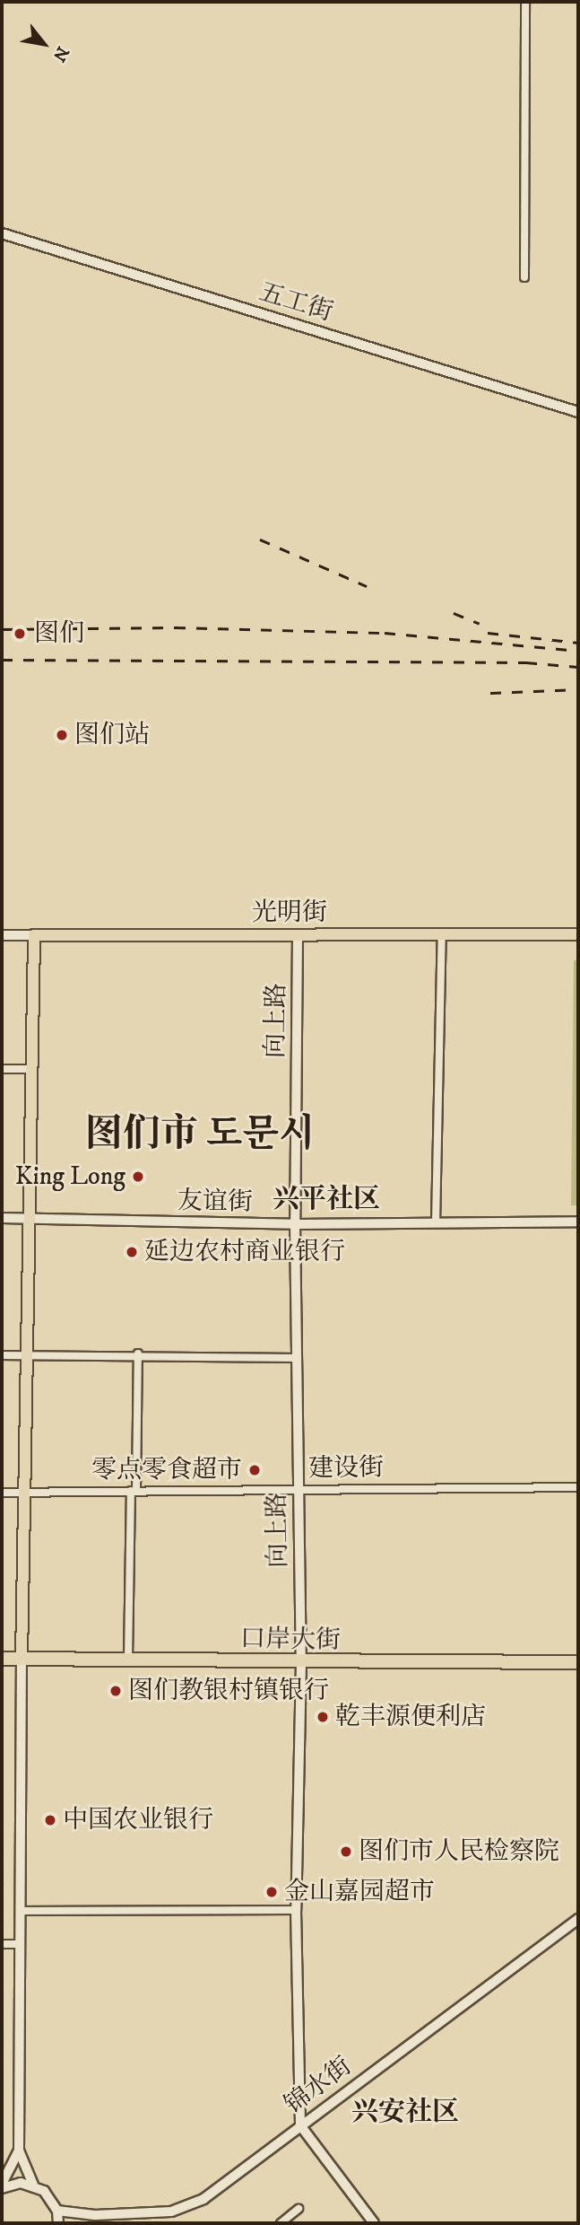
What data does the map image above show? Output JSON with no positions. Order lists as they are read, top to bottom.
{
  "streets": {
    "highway": ["口岸大街"],
    "main road": ["五工街", "光明街", "锦水街"],
    "street": ["向上路", "友谊街", "建设街"]
  },
  "crossings": [
    ["光明街", "向上路"],
    ["向上路", "友谊街"],
    ["向上路", "建设街"],
    ["向上路", "口岸大街"],
    ["向上路", "锦水街"]
  ],
  "districts": ["图们市 도문시", "兴平社区", "兴安社区"],
  "places": [
    "图们",
    "图们站",
    "King Long",
    "延边农村商业银行",
    "零点零食超市",
    "图们教银村镇银行",
    "乾丰源便利店",
    "中国农业银行",
    "图们市人民检察院",
    "金山嘉园超市"
  ],
  "north": "bottom right"
}
